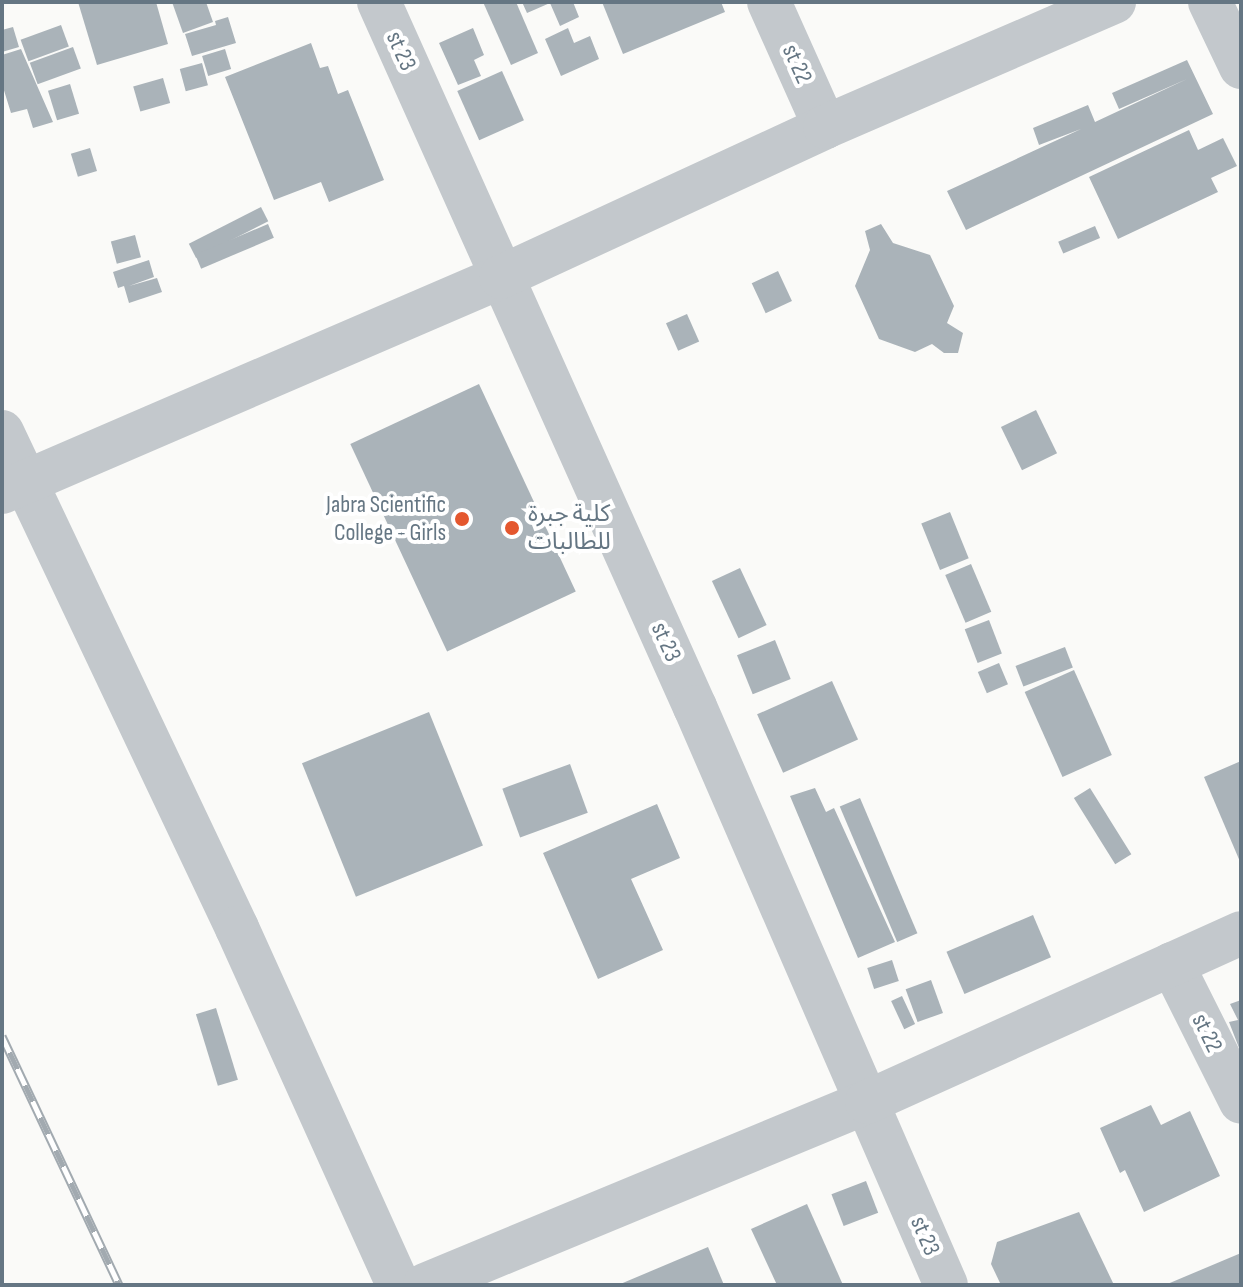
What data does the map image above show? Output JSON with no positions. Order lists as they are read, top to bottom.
{
  "streets": {
    "street": ["st 23", "st 22"]
  },
  "places": ["Jabra Scientific College - Girls", "كلية جبرة للطالبات"]
}
